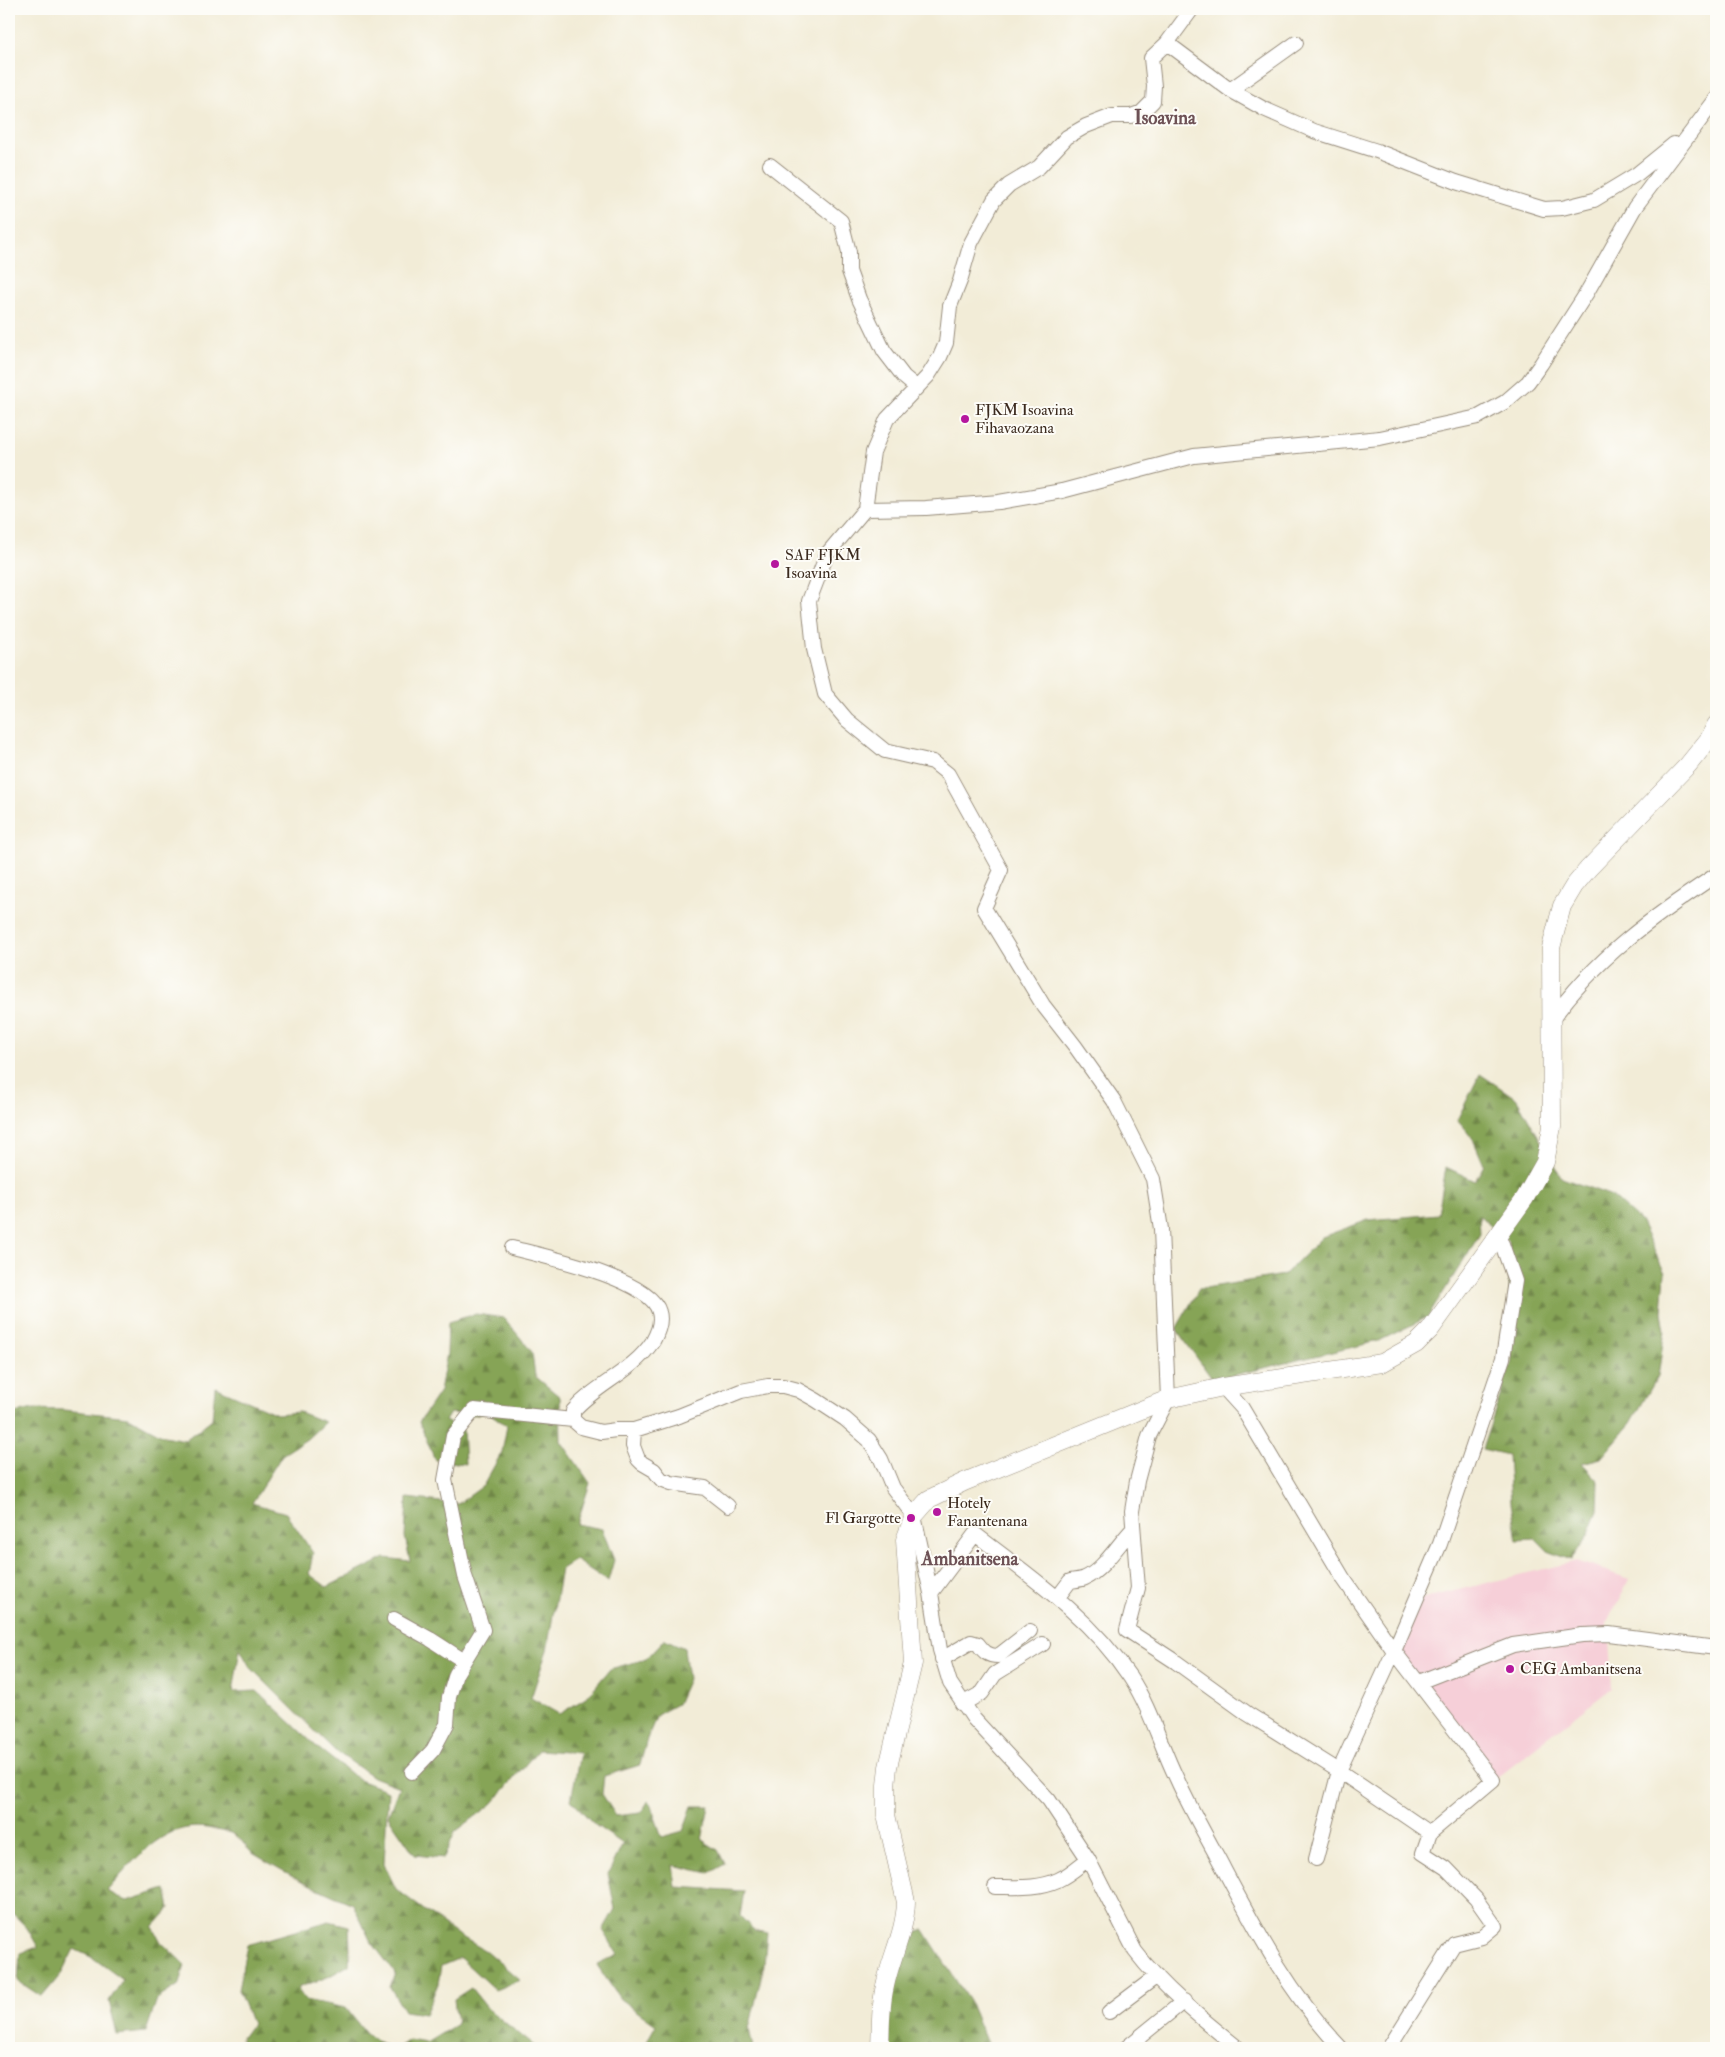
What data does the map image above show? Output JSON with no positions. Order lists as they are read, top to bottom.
{
  "districts": ["Isoavina", "Ambanitsena"],
  "places": [
    "FJKM Isoavina Fihavaozana",
    "SAF FJKM Isoavina",
    "Hotely Fanantenana",
    "Fl Gargotte",
    "CEG Ambanitsena"
  ]
}
